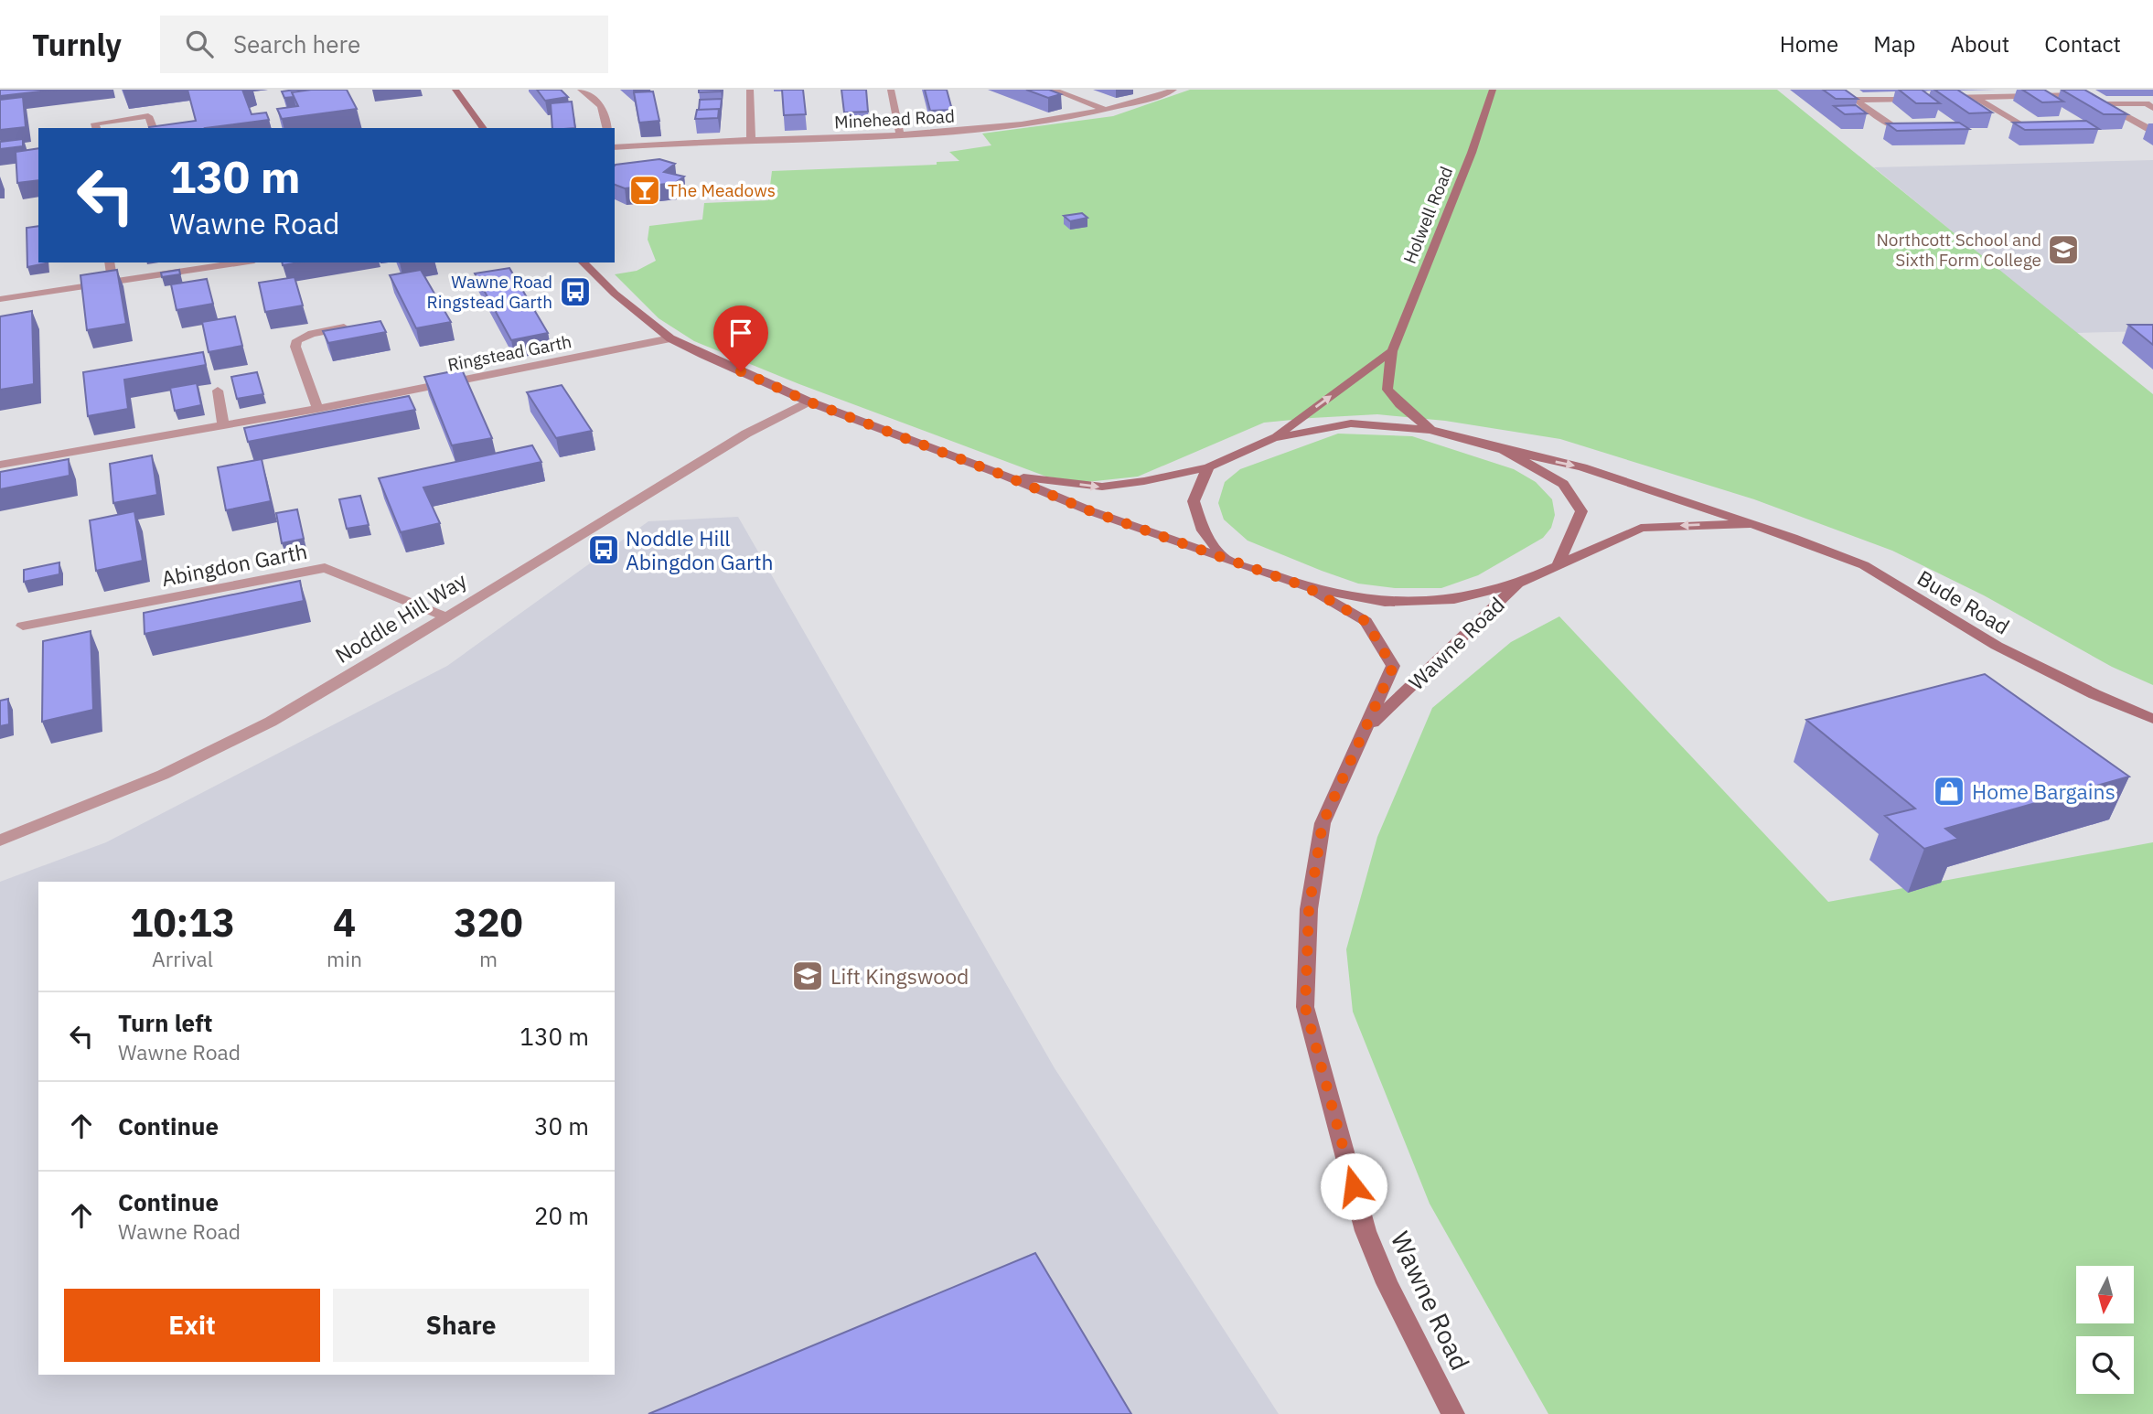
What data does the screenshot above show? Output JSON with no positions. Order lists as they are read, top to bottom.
{
  "streets": {
    "street": [
      "Minehead Road",
      "Holwell Road",
      "Ringstead Garth",
      "Abingdon Garth",
      "Bude Road",
      "Noddle Hill Way",
      "Wawne Road"
    ]
  },
  "crossings": [
    ["Abingdon Garth", "Noddle Hill Way"],
    ["Bude Road", "Wawne Road"]
  ],
  "places": {
    "bar": ["The Meadows"],
    "school or university": ["Northcott School and Sixth Form College", "Lift Kingswood"],
    "bus stop": ["Wawne Road Ringstead Garth", "Noddle Hill Abingdon Garth"],
    "shop": ["Home Bargains"]
  },
  "north": "bottom",
  "page": {
    "header": "Turnly",
    "search": "Search here",
    "nav": [
      "Home",
      "Map",
      "About",
      "Contact"
    ],
    "turn": ["130 m", "Wawne Road"],
    "eta": [
      "10:13",
      "Arrival",
      "4",
      "min",
      "320",
      "m"
    ],
    "list": [
      {
        "name": "Turn left",
        "note": "Wawne Road",
        "value": "130 m"
      },
      {
        "name": "Continue",
        "value": "30 m"
      },
      {
        "name": "Continue",
        "note": "Wawne Road",
        "value": "20 m"
      }
    ],
    "buttons": ["Exit", "Share"]
  }
}
